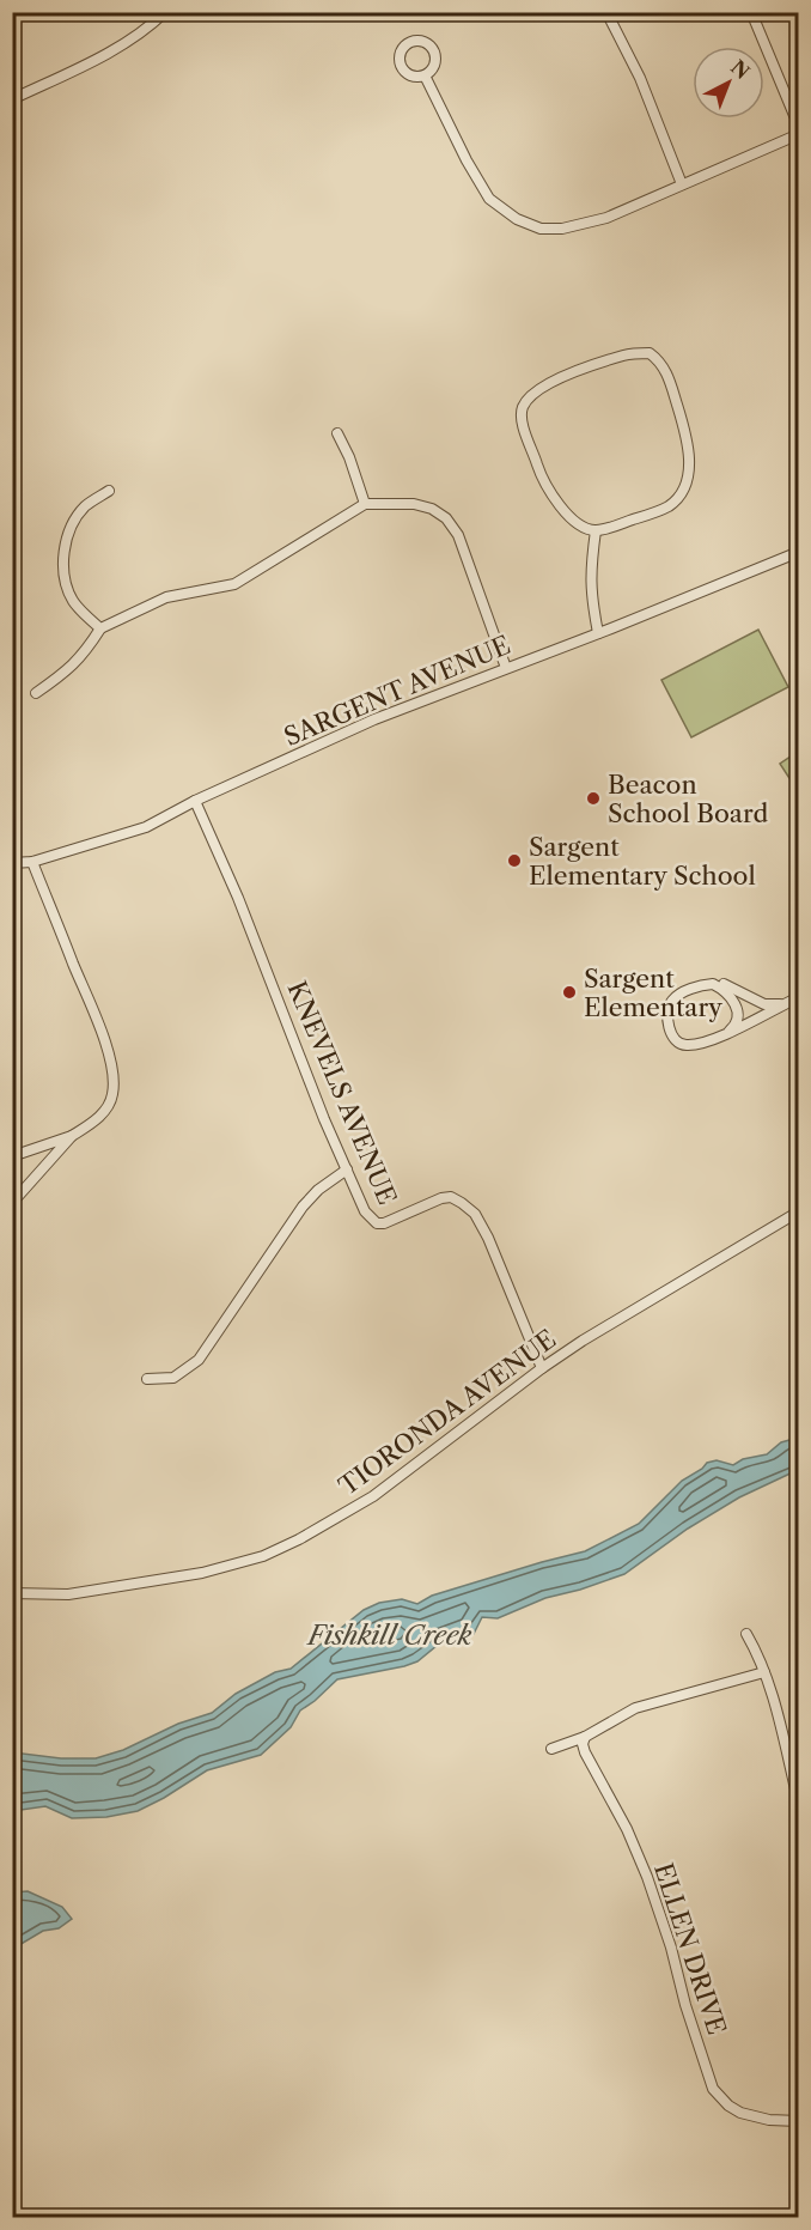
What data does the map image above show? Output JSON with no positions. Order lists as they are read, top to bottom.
{
  "streets": {
    "street": [
      "SARGENT AVENUE",
      "KNEVELS AVENUE",
      "TIORONDA AVENUE",
      "ELLEN DRIVE"
    ]
  },
  "crossings": [
    ["SARGENT AVENUE", "KNEVELS AVENUE"],
    ["KNEVELS AVENUE", "TIORONDA AVENUE"]
  ],
  "water": ["Fishkill Creek"],
  "places": ["Beacon School Board", "Sargent Elementary School", "Sargent Elementary"],
  "north": "top right"
}
